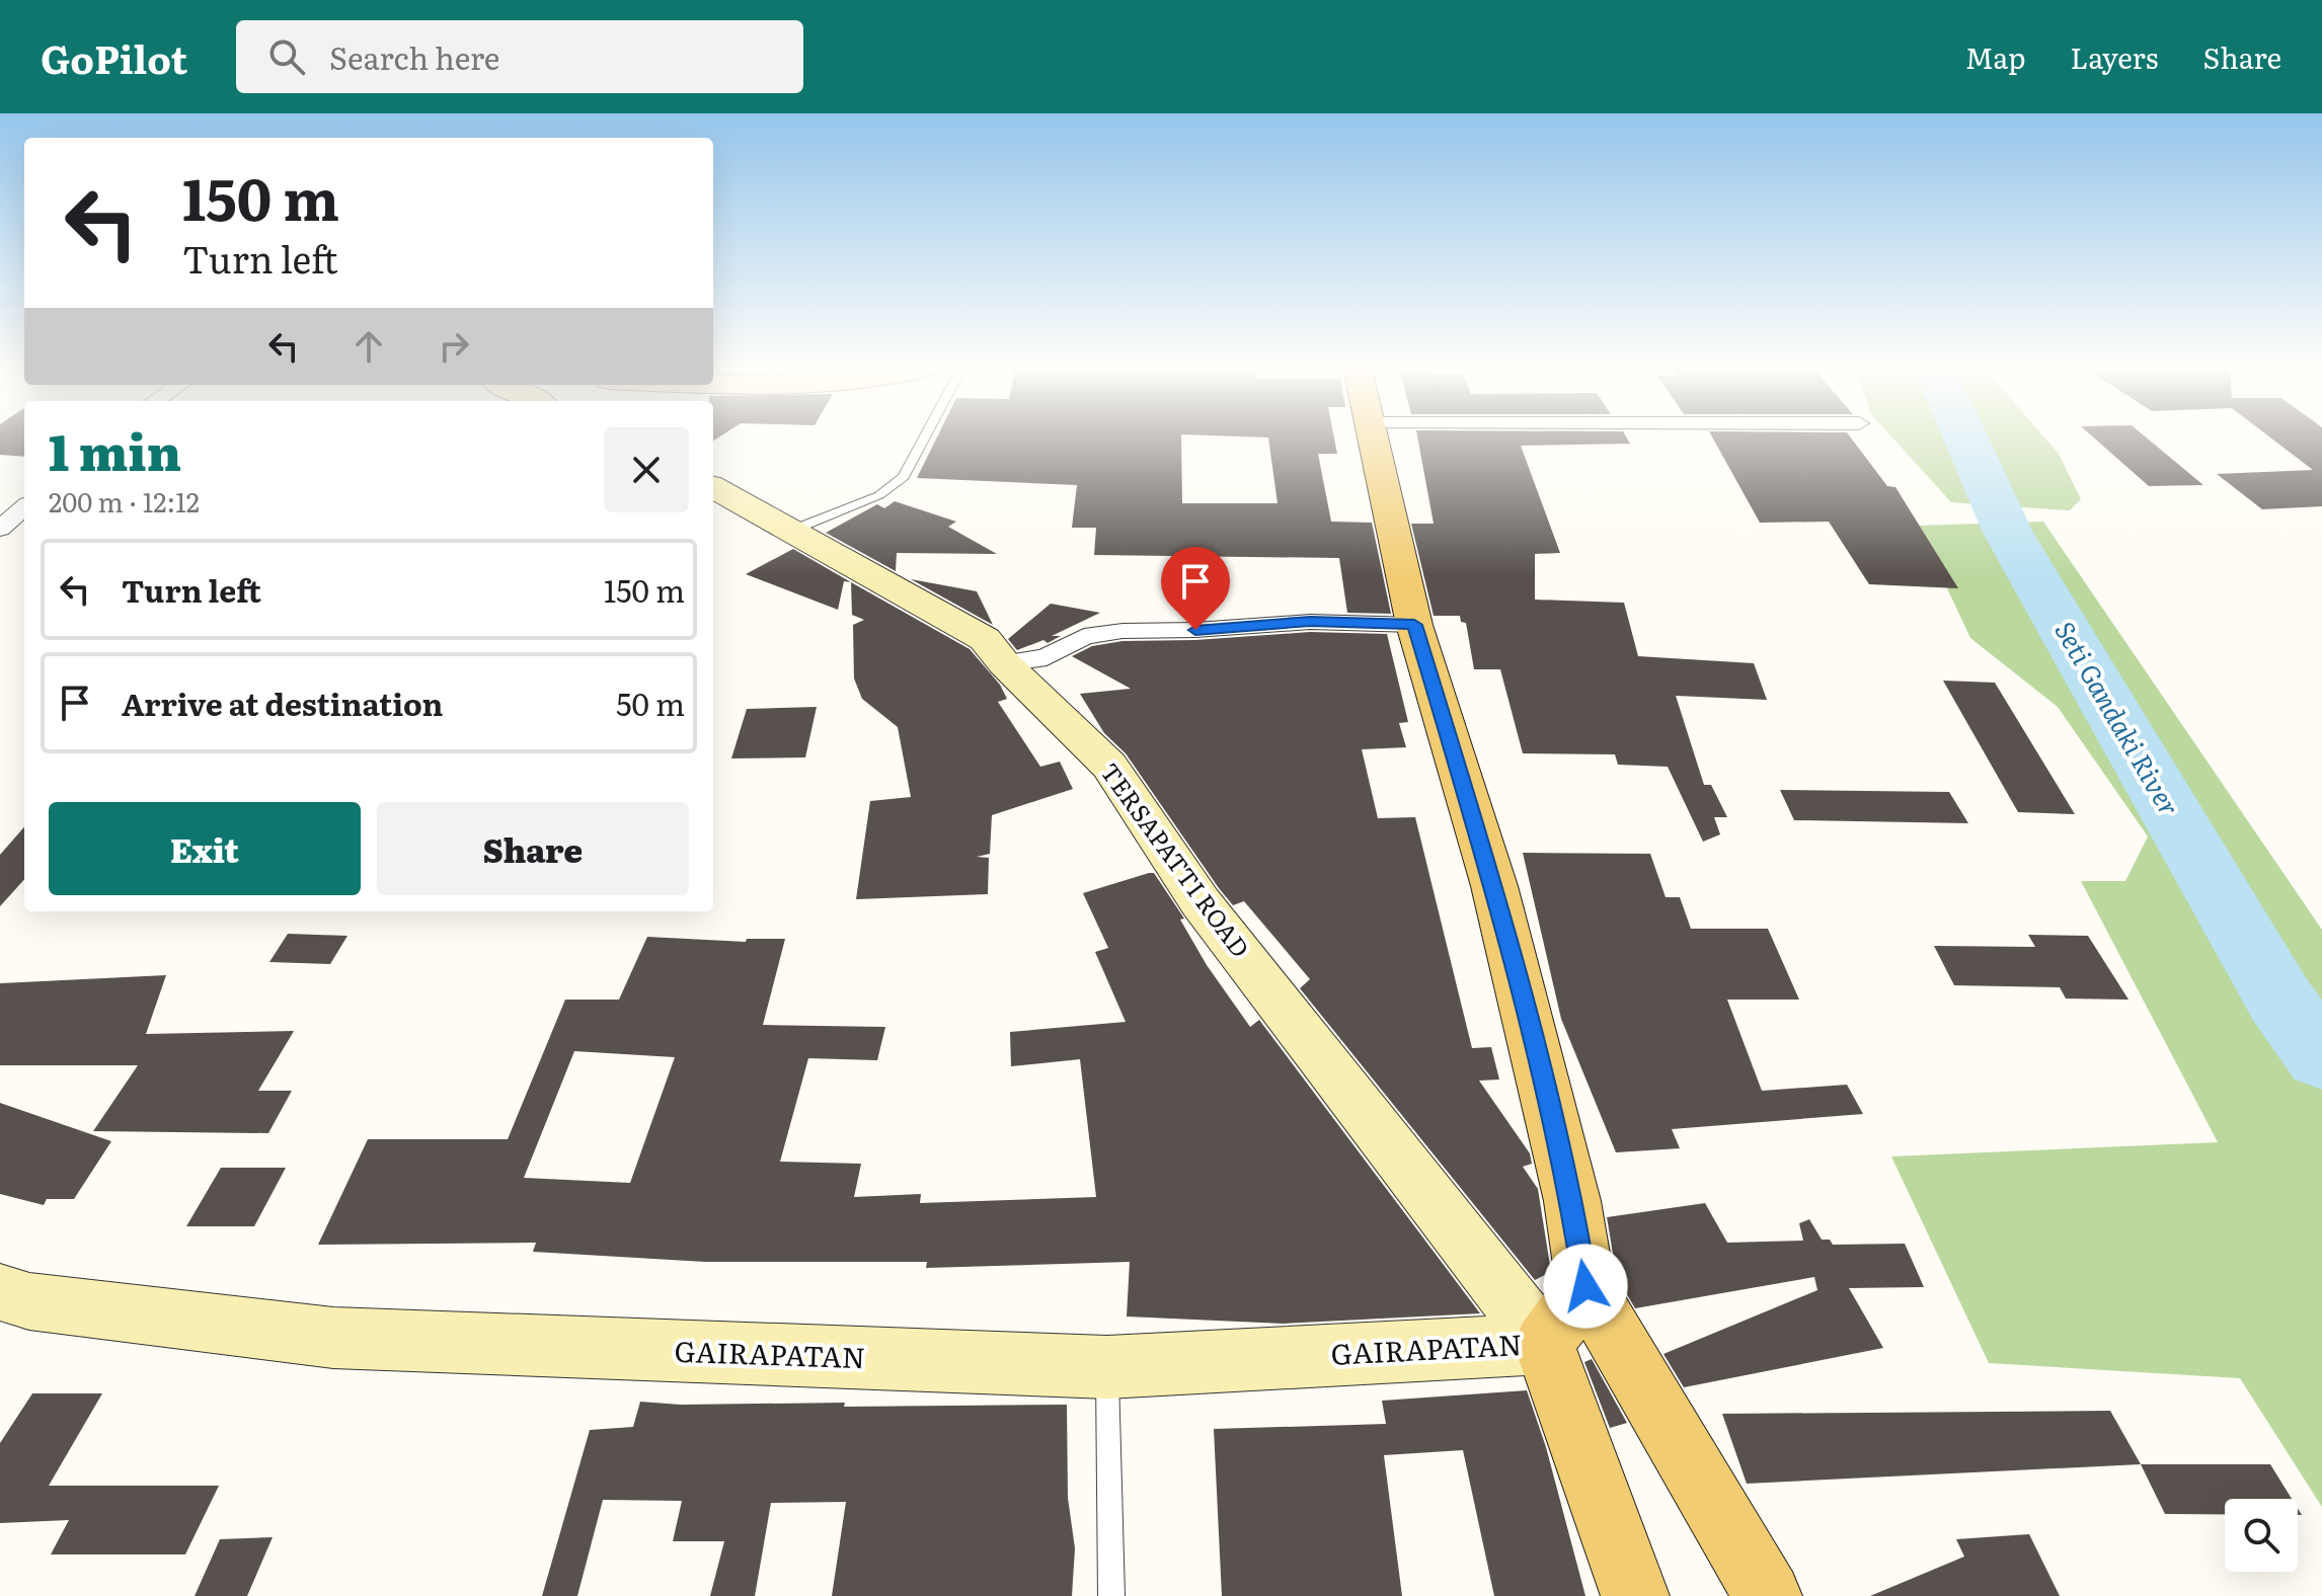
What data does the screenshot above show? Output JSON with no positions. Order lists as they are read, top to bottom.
{
  "streets": {
    "main road": ["TERSAPATTI ROAD", "GAIRAPATAN"]
  },
  "crossings": [
    ["TERSAPATTI ROAD", "GAIRAPATAN"]
  ],
  "water": ["Seti Gandaki River"],
  "page": {
    "header": "GoPilot",
    "search": "Search here",
    "nav": ["Map", "Layers", "Share"],
    "turn": ["150 m", "Turn left"],
    "heading": ["1 min", "200 m · 12:12"],
    "list": [
      {
        "name": "Turn left",
        "value": "150 m"
      },
      {
        "name": "Arrive at destination",
        "value": "50 m"
      }
    ],
    "buttons": ["Exit", "Share"]
  }
}
